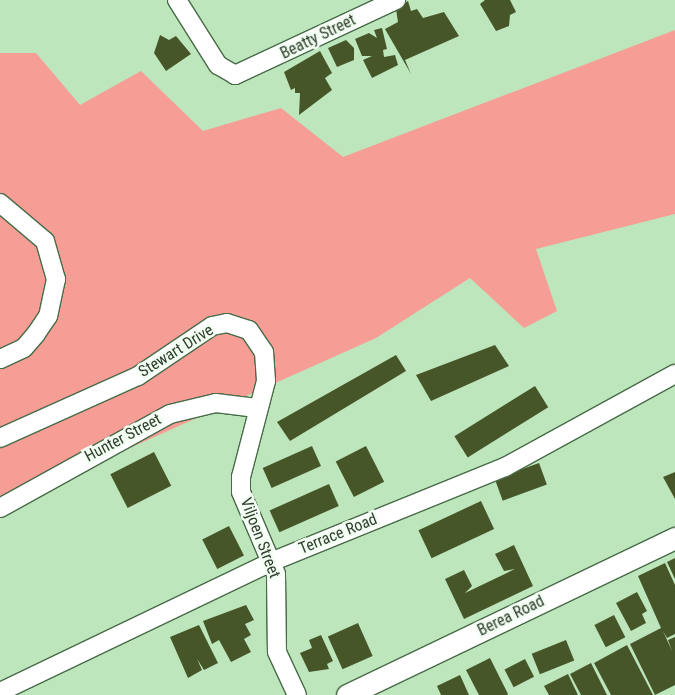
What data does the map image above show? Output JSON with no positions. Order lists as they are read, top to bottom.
{
  "streets": {
    "street": [
      "Beatty Street",
      "Stewart Drive",
      "Hunter Street",
      "Terrace Road",
      "Viljoen Street",
      "Berea Road"
    ]
  },
  "crossings": [
    ["Stewart Drive", "Hunter Street"],
    ["Stewart Drive", "Viljoen Street"],
    ["Hunter Street", "Viljoen Street"],
    ["Terrace Road", "Viljoen Street"]
  ]
}
